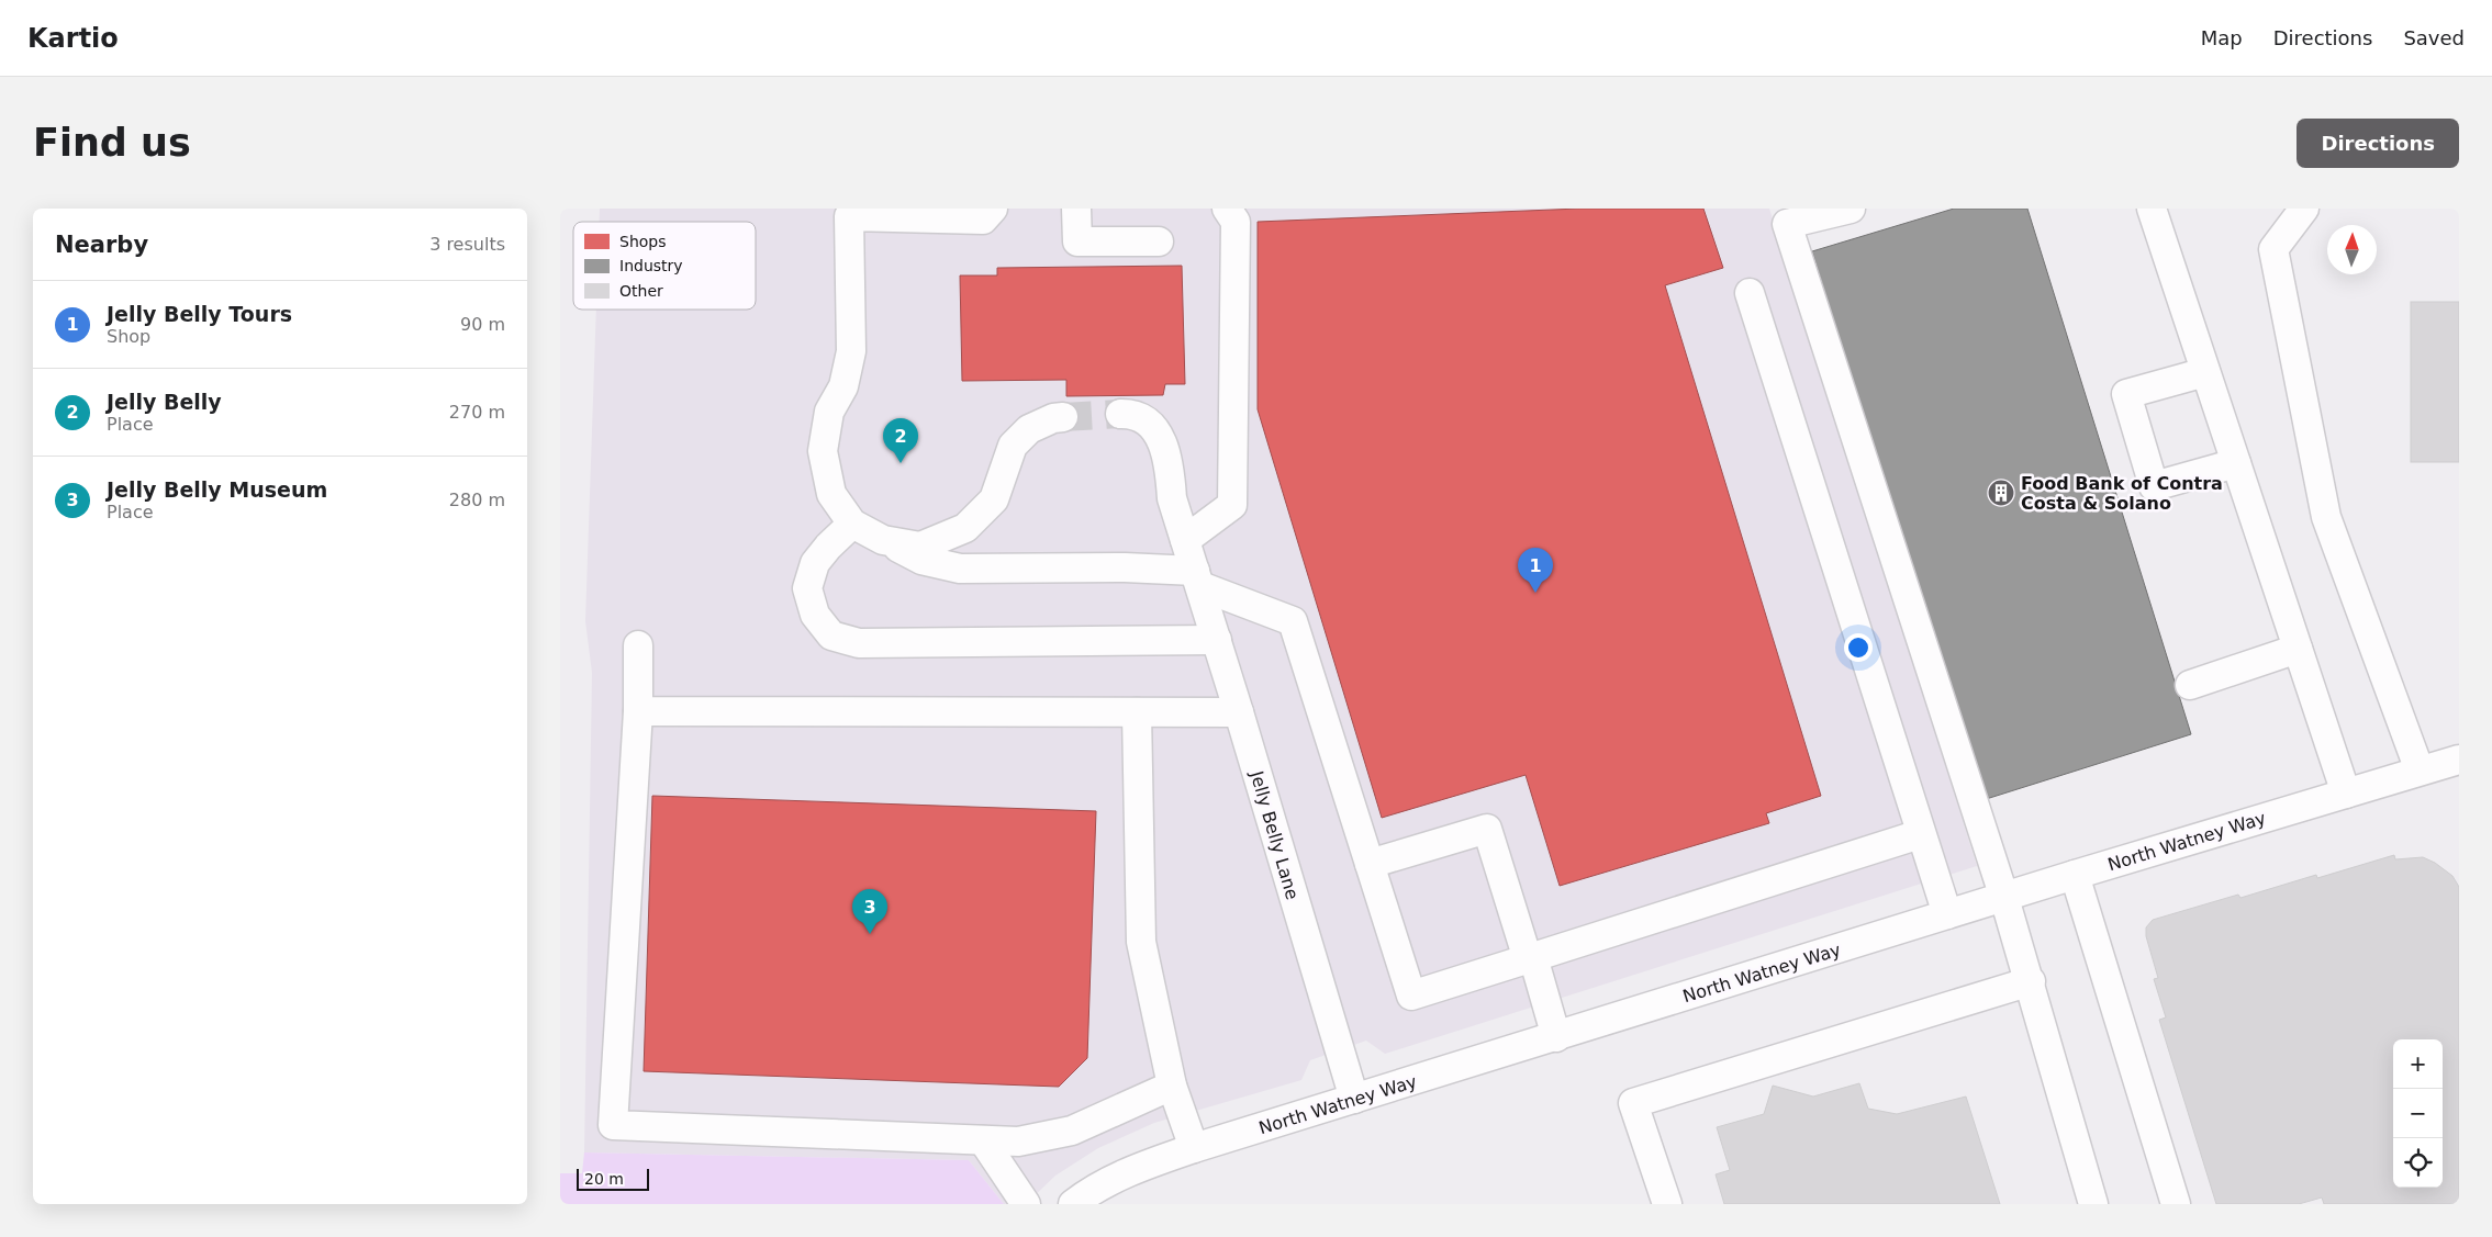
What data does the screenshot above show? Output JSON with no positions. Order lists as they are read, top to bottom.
{
  "streets": {
    "street": ["Jelly Belly Lane", "North Watney Way"]
  },
  "crossings": [
    ["Jelly Belly Lane", "North Watney Way"]
  ],
  "places": {
    "building": ["Food Bank of Contra Costa & Solano"]
  },
  "legend": ["Shops", "Industry", "Other"],
  "scale_bar": "20 m",
  "north": "top",
  "page": {
    "header": "Kartio",
    "nav": ["Map", "Directions", "Saved"],
    "buttons": "Directions",
    "title": "Find us",
    "heading": ["Nearby", "3 results"],
    "list": [
      {
        "mark": "1",
        "name": "Jelly Belly Tours",
        "note": "Shop",
        "value": "90 m"
      },
      {
        "mark": "2",
        "name": "Jelly Belly",
        "note": "Place",
        "value": "270 m"
      },
      {
        "mark": "3",
        "name": "Jelly Belly Museum",
        "note": "Place",
        "value": "280 m"
      }
    ],
    "pins": ["2", "1", "3"],
    "map_buttons": ["+", "−"],
    "scale": "20 m"
  }
}
